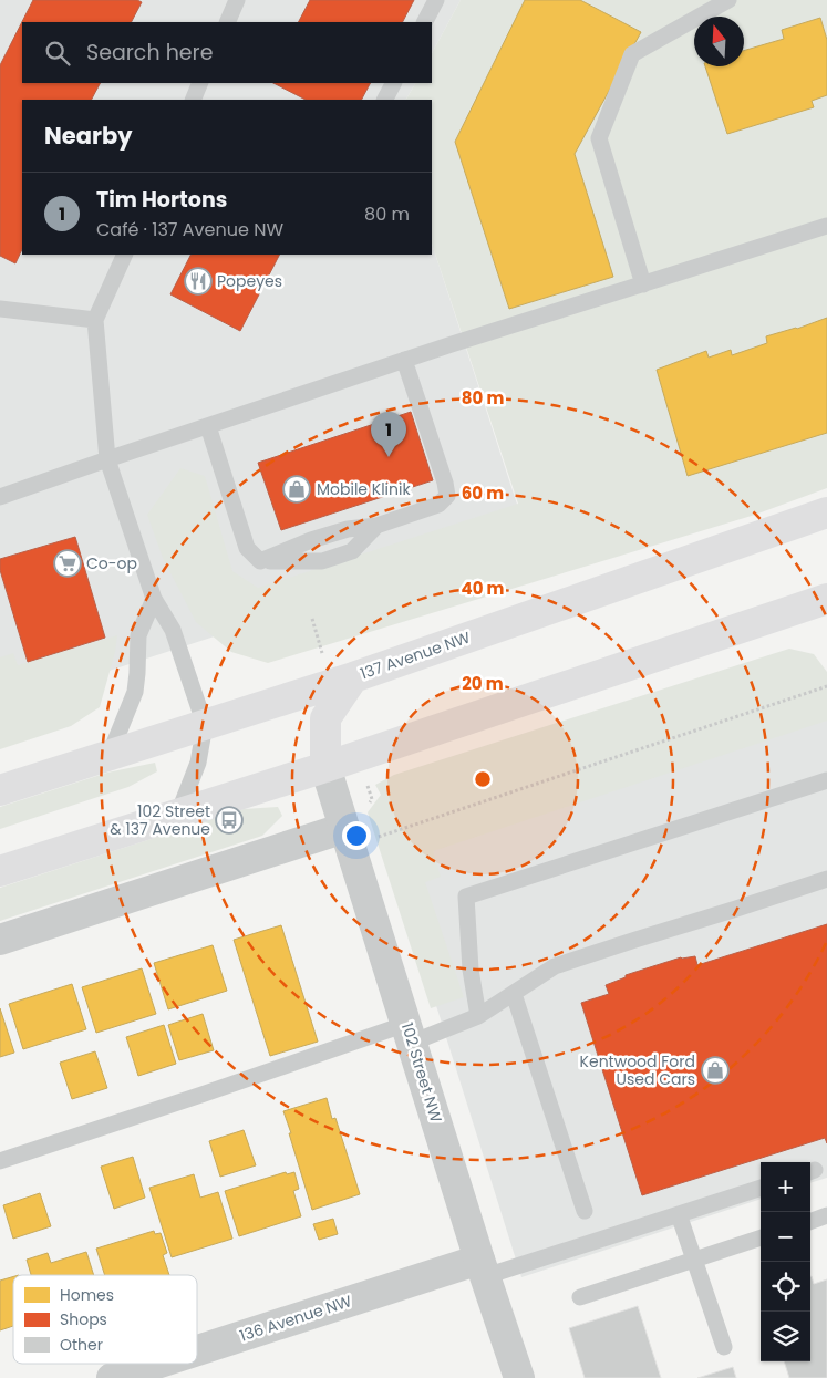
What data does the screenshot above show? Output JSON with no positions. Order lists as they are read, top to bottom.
{
  "streets": {
    "main road": ["137 Avenue NW"],
    "street": ["102 Street NW", "136 Avenue NW"]
  },
  "crossings": [
    ["102 Street NW", "136 Avenue NW"]
  ],
  "places": {
    "restaurant": ["Popeyes"],
    "shop": ["Mobile Klinik", "Kentwood Ford Used Cars"],
    "supermarket": ["Co-op"],
    "bus stop": ["102 Street & 137 Avenue"]
  },
  "legend": ["Homes", "Shops", "Other"],
  "north": "top",
  "page": {
    "search": "Search here",
    "heading": "Nearby",
    "list": [
      {
        "mark": "1",
        "name": "Tim Hortons",
        "note": "Café · 137 Avenue NW",
        "value": "80 m"
      }
    ],
    "pins": "1",
    "map_buttons": ["+", "−"]
  },
  "rings": [
    "80 m",
    "60 m",
    "40 m",
    "20 m"
  ]
}
